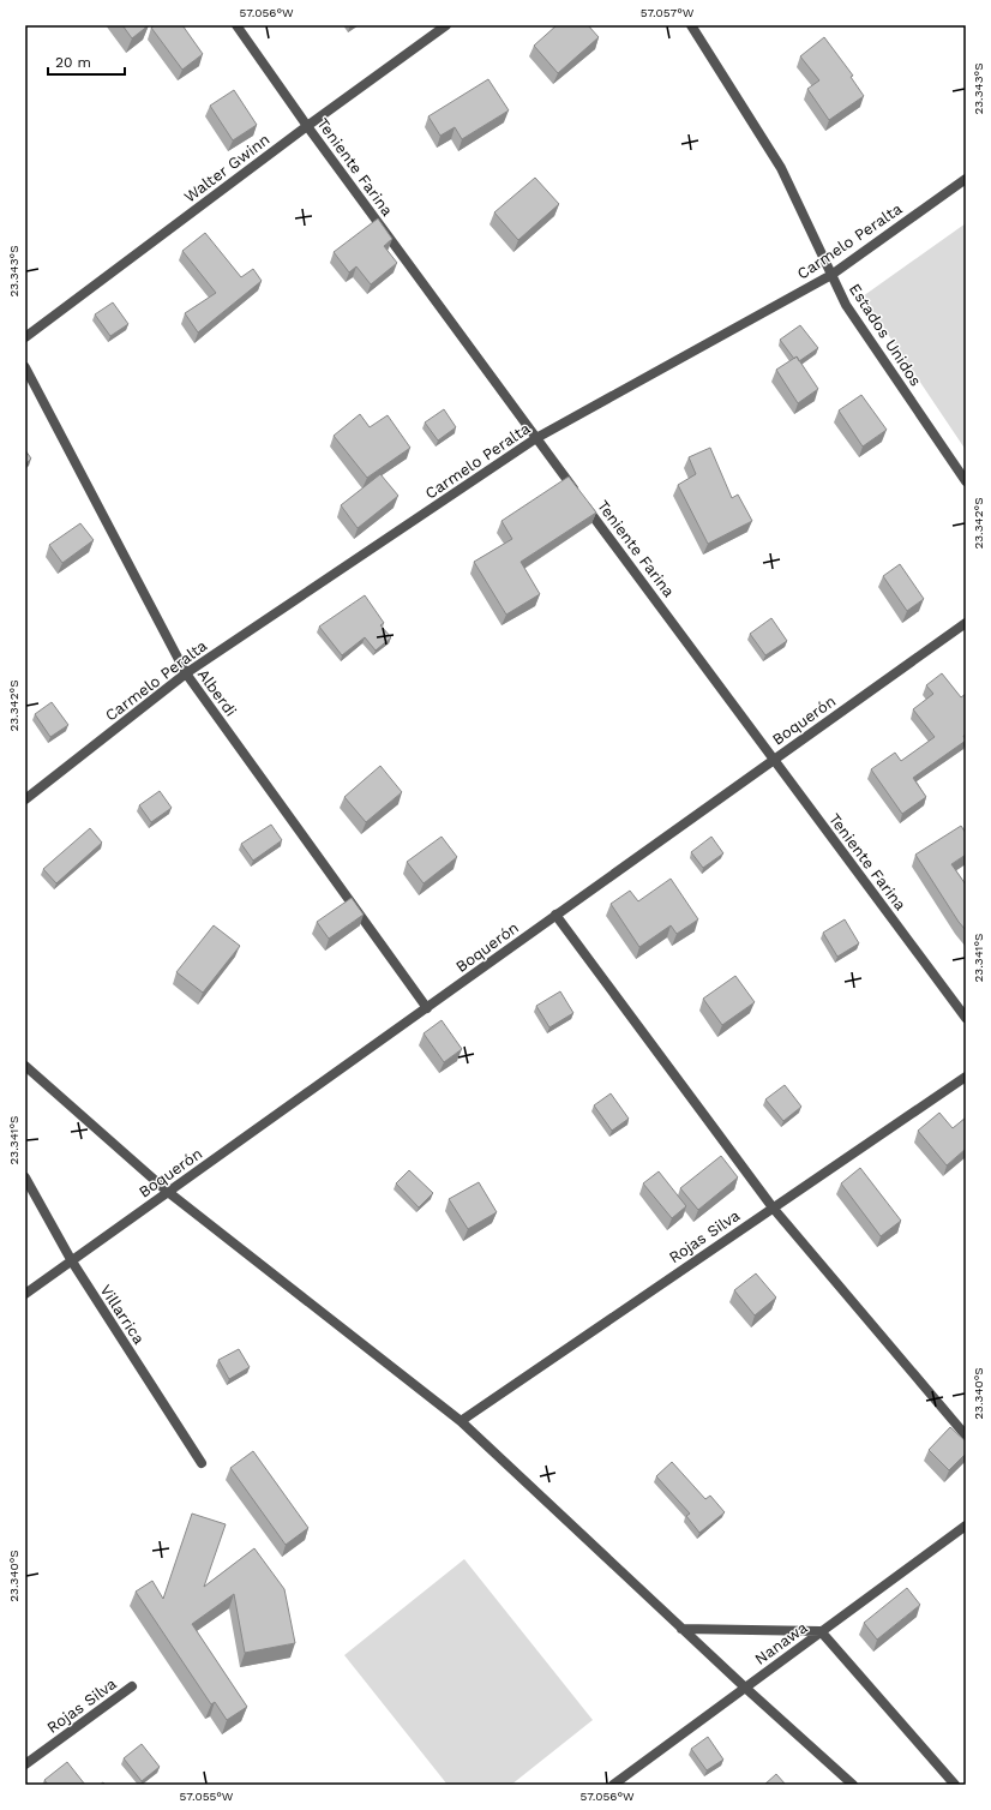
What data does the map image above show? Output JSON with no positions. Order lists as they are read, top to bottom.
{
  "streets": {
    "street": [
      "Teniente Farina",
      "Walter Gwinn",
      "Carmelo Peralta",
      "Estados Unidos",
      "Alberdi",
      "Boquerón",
      "Rojas Silva",
      "Villarrica",
      "Nanawa"
    ]
  },
  "crossings": [
    ["Teniente Farina", "Walter Gwinn"],
    ["Teniente Farina", "Carmelo Peralta"],
    ["Teniente Farina", "Boquerón"],
    ["Carmelo Peralta", "Estados Unidos"],
    ["Carmelo Peralta", "Alberdi"],
    ["Alberdi", "Boquerón"],
    ["Boquerón", "Villarrica"]
  ],
  "scale_bar": "20 m",
  "coordinates": [
    "57.056°W",
    "57.057°W",
    "23.343°S",
    "23.342°S",
    "23.341°S",
    "23.340°S",
    "57.055°W"
  ]
}
